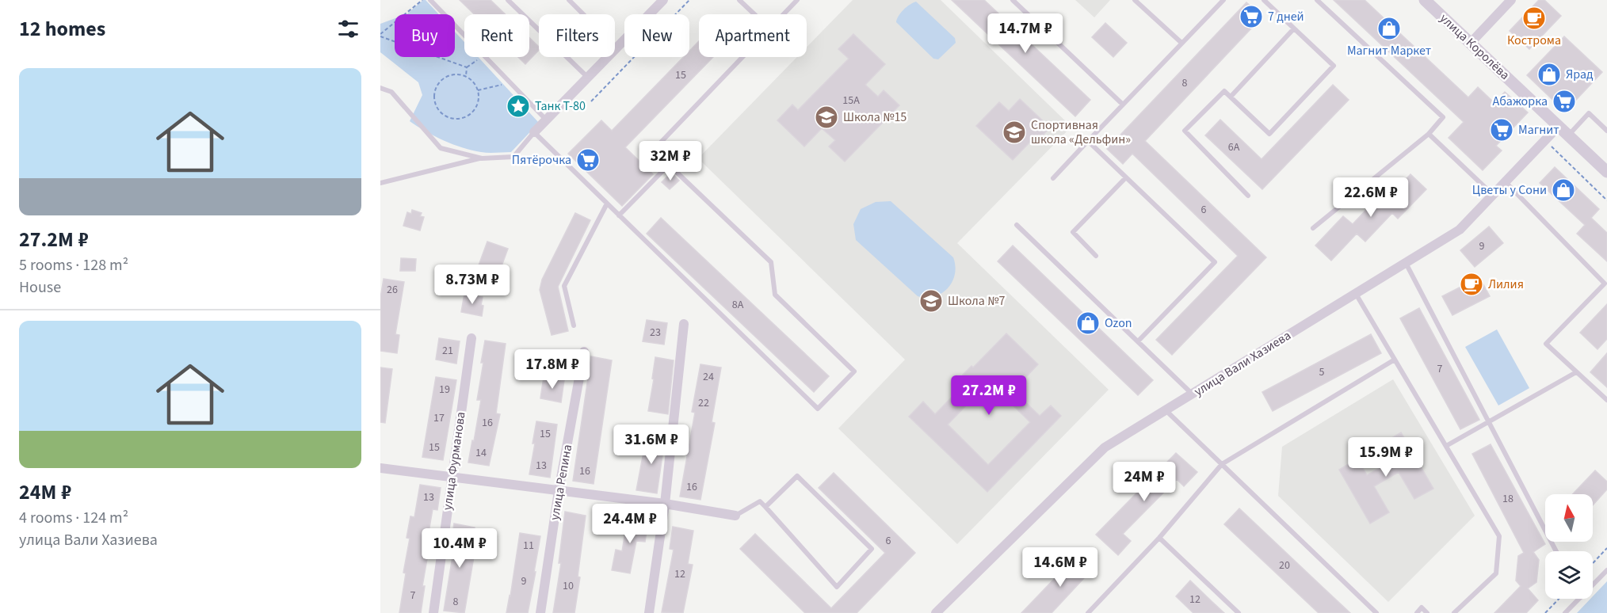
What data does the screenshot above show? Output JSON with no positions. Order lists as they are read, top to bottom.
{
  "streets": {
    "street": [
      "улица Королёва",
      "улица Вали Хазиева",
      "улица Фурманова",
      "улица Репина"
    ]
  },
  "crossings": [
    ["улица Королёва", "улица Вали Хазиева"]
  ],
  "places": {
    "supermarket": [
      "7 дней",
      "Абажорка",
      "Магнит",
      "Пятёрочка"
    ],
    "cafe": ["Кострома", "Лилия"],
    "shop": [
      "Магнит Маркет",
      "Ярад",
      "Цветы у Сони",
      "Ozon"
    ],
    "place": ["Танк Т-80"],
    "school or university": ["Школа №15", "Спортивная школа «Дельфин»", "Школа №7"]
  },
  "house_numbers": [
    "15",
    "8",
    "15А",
    "6А",
    "6",
    "9",
    "26",
    "8А",
    "23",
    "21",
    "7",
    "5",
    "24",
    "19",
    "22",
    "17",
    "16",
    "15",
    "15",
    "14",
    "13",
    "16",
    "16",
    "13",
    "18",
    "6",
    "11",
    "20",
    "12",
    "9",
    "10",
    "7",
    "12",
    "8"
  ],
  "north": "top",
  "page": {
    "heading": "12 homes",
    "price": [
      "14.7M ₽",
      "32M ₽",
      "22.6M ₽",
      "8.73M ₽",
      "17.8M ₽",
      "27.2M ₽",
      "31.6M ₽",
      "15.9M ₽",
      "24M ₽",
      "24.4M ₽",
      "10.4M ₽",
      "14.6M ₽"
    ],
    "chip": [
      "Buy",
      "Rent",
      "Filters",
      "New",
      "Apartment"
    ],
    "list": [
      {
        "name": "27.2M ₽",
        "note": "5 rooms · 128 m² · House"
      },
      {
        "name": "24M ₽",
        "note": "4 rooms · 124 m² · улица Вали Хазиева"
      }
    ]
  }
}
